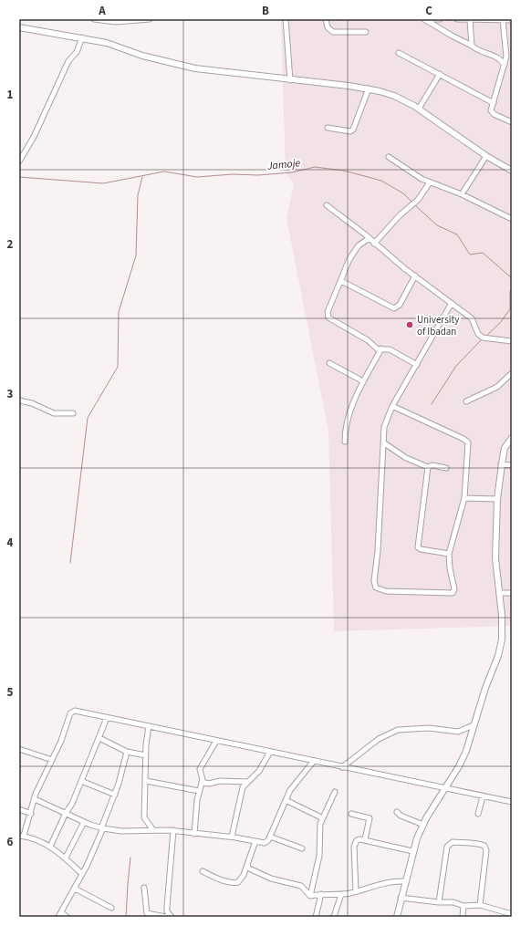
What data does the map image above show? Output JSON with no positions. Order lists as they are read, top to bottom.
{
  "water": ["Jamoje"],
  "places": ["University of Ibadan"],
  "grid": {
    "columns": ["A", "B", "C"],
    "rows": [
      "1",
      "2",
      "3",
      "4",
      "5",
      "6"
    ]
  }
}
